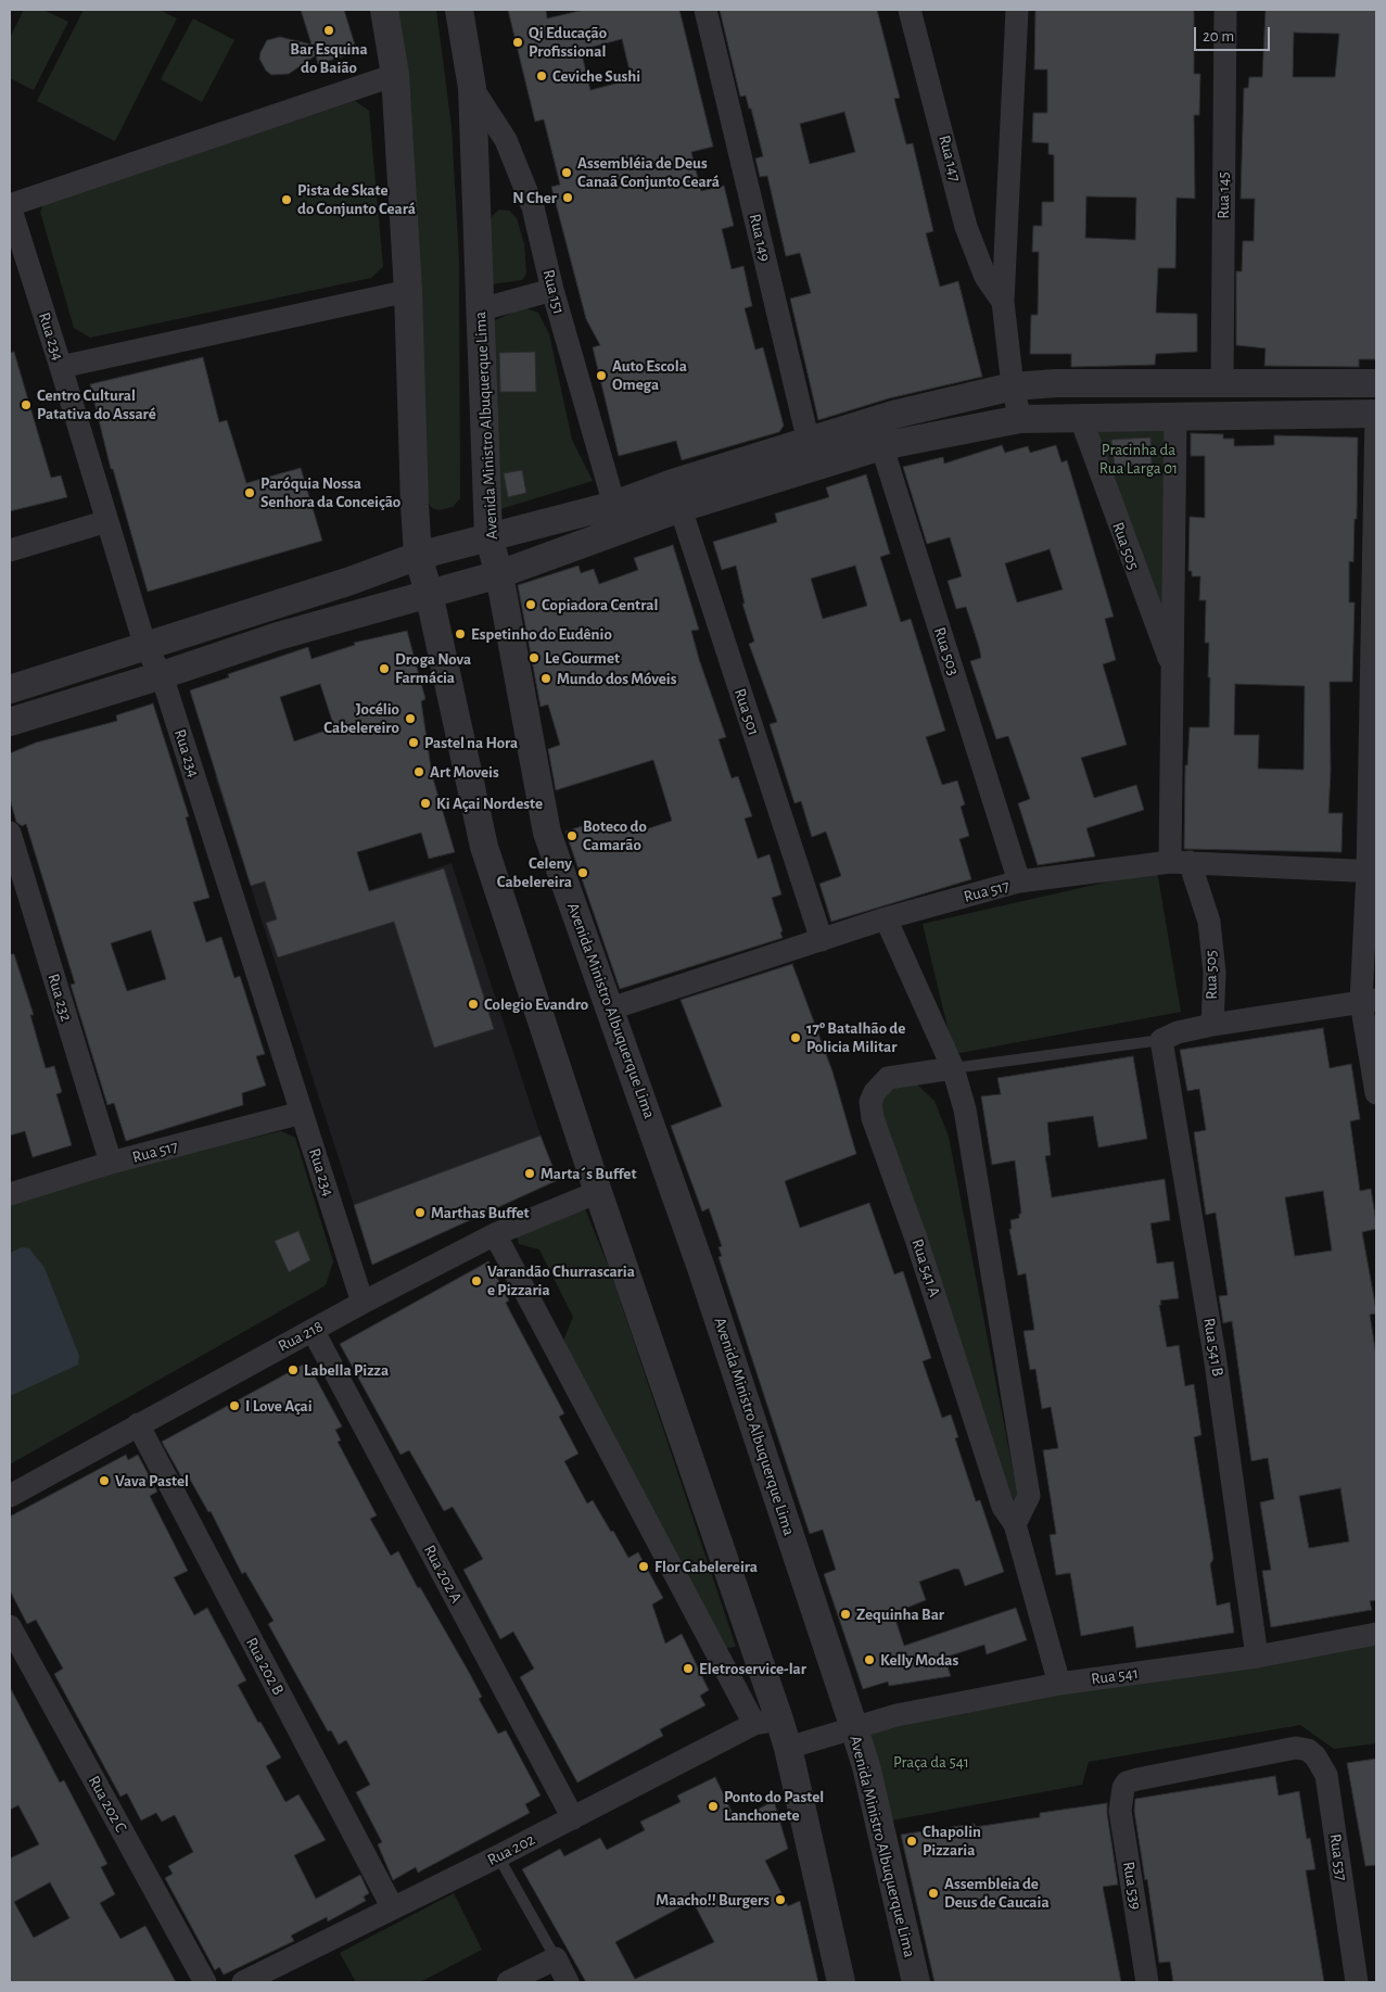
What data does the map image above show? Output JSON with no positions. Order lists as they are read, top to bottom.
{
  "streets": {
    "street": [
      "Rua 147",
      "Rua 145",
      "Rua 149",
      "Rua 151",
      "Rua 234",
      "Avenida Ministro Albuquerque Lima",
      "Rua 505",
      "Rua 503",
      "Rua 501",
      "Rua 517",
      "Rua 232",
      "Rua 541 A",
      "Rua 218",
      "Rua 541 B",
      "Rua 202 A",
      "Rua 202 B",
      "Rua 541",
      "Rua 202 C",
      "Rua 202",
      "Rua 537",
      "Rua 539"
    ]
  },
  "crossings": [
    ["Rua 151", "Avenida Ministro Albuquerque Lima"],
    ["Rua 234", "Rua 517"],
    ["Rua 234", "Rua 218"],
    ["Avenida Ministro Albuquerque Lima", "Rua 517"],
    ["Avenida Ministro Albuquerque Lima", "Rua 541"],
    ["Rua 505", "Rua 517"],
    ["Rua 503", "Rua 517"],
    ["Rua 501", "Rua 517"],
    ["Rua 517", "Rua 232"],
    ["Rua 541 A", "Rua 541"],
    ["Rua 218", "Rua 202 A"],
    ["Rua 218", "Rua 202 B"],
    ["Rua 541 B", "Rua 541"],
    ["Rua 202 A", "Rua 202"],
    ["Rua 202 B", "Rua 202"],
    ["Rua 537", "Rua 539"]
  ],
  "parks": ["Pracinha da Rua Larga 01", "Praça da 541"],
  "places": [
    "Bar Esquina do Baião",
    "Qi Educação Profissional",
    "Ceviche Sushi",
    "Assembléia de Deus Canaã Conjunto Ceará",
    "N Cher",
    "Pista de Skate do Conjunto Ceará",
    "Auto Escola Omega",
    "Centro Cultural Patativa do Assaré",
    "Paróquia Nossa Senhora da Conceição",
    "Copiadora Central",
    "Espetinho do Eudênio",
    "Le Gourmet",
    "Droga Nova Farmácia",
    "Mundo dos Móveis",
    "Jocélio Cabelereiro",
    "Pastel na Hora",
    "Art Moveis",
    "Ki Açai Nordeste",
    "Boteco do Camarão",
    "Celeny Cabelereira",
    "Colegio Evandro",
    "17º Batalhão de Policia Militar",
    "Marta´s Buffet",
    "Marthas Buffet",
    "Varandão Churrascaria e Pizzaria",
    "Labella Pizza",
    "I Love Açai",
    "Vava Pastel",
    "Flor Cabelereira",
    "Zequinha Bar",
    "Kelly Modas",
    "Eletroservice-lar",
    "Ponto do Pastel Lanchonete",
    "Chapolin Pizzaria",
    "Assembleia de Deus de Caucaia",
    "Maacho!! Burgers"
  ],
  "scale_bar": "20 m"
}
